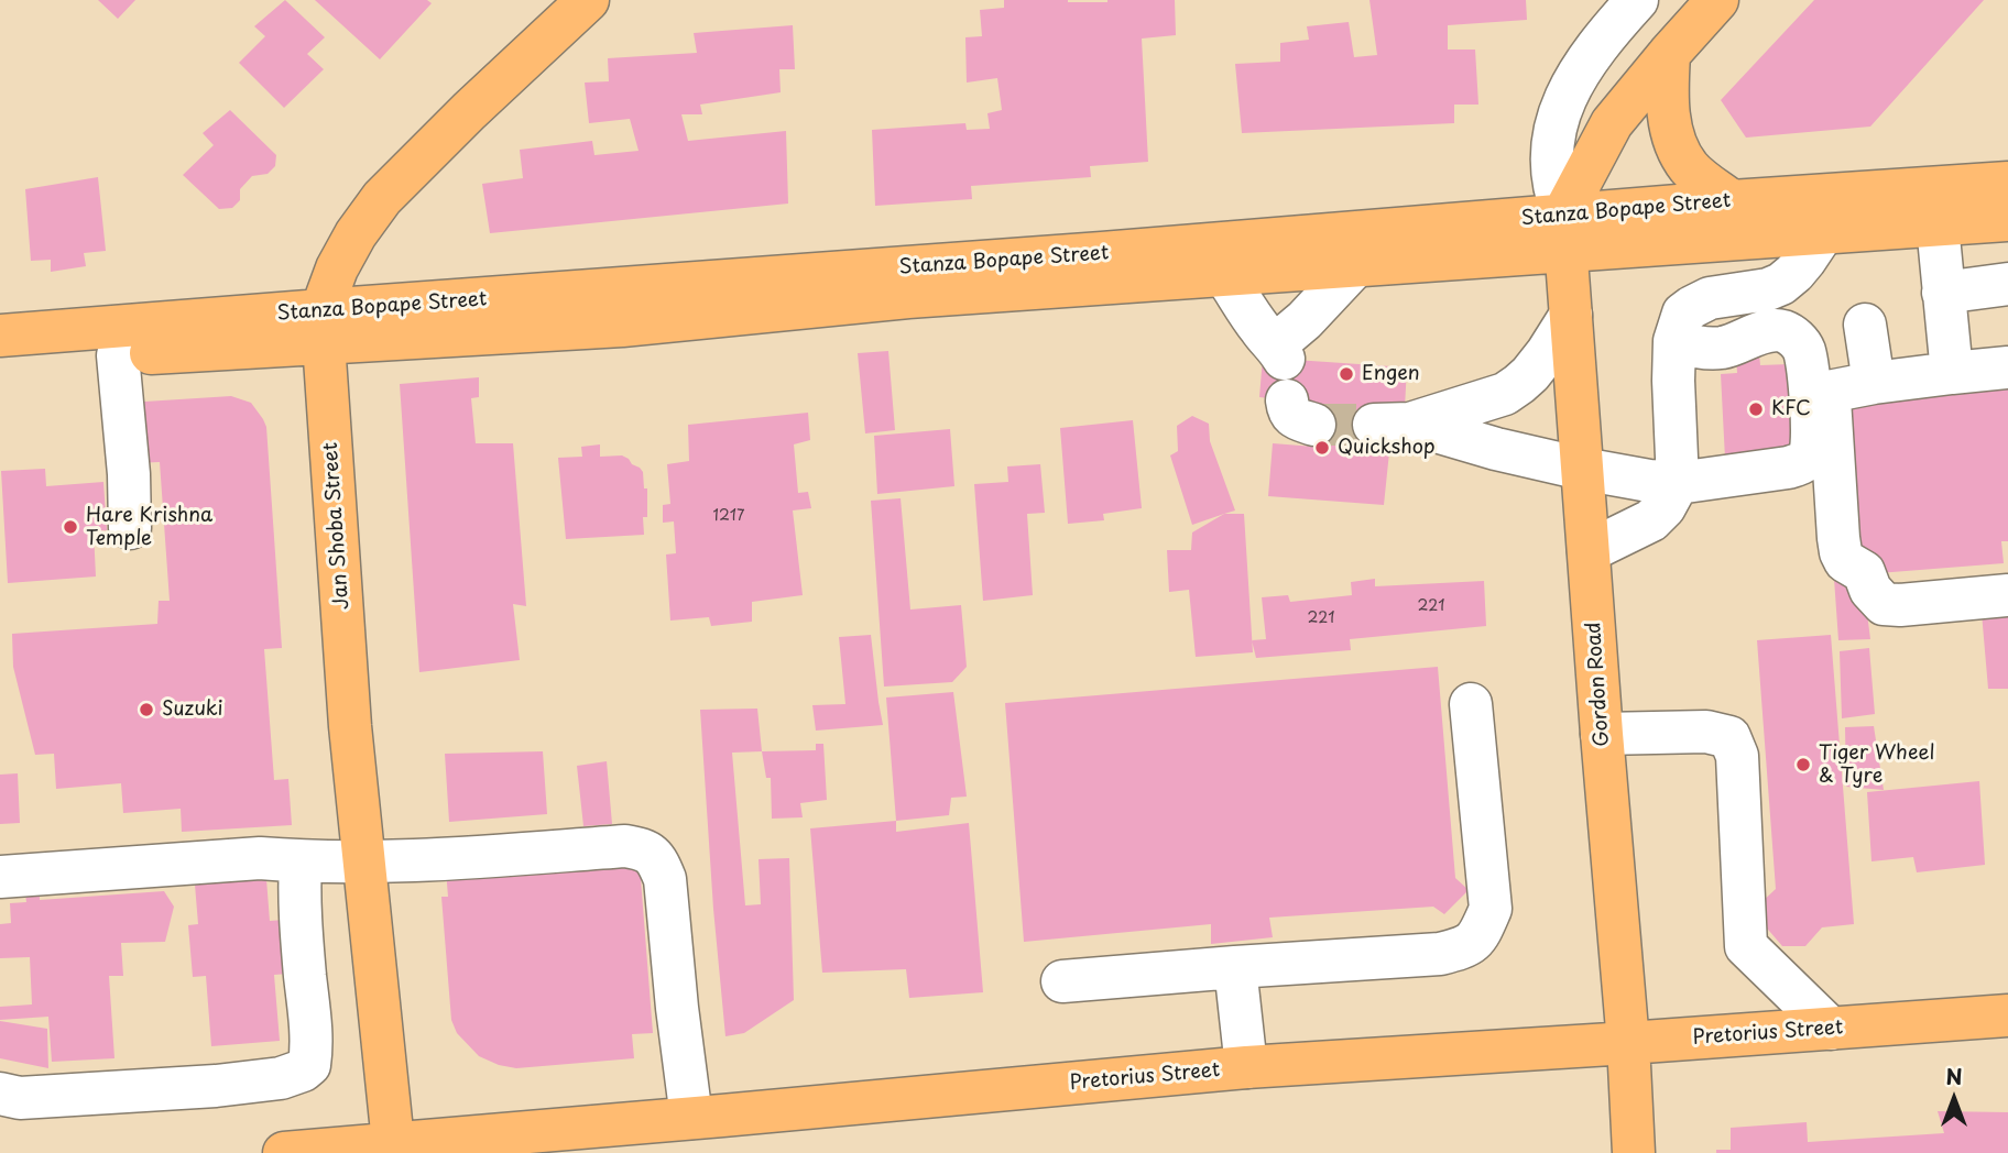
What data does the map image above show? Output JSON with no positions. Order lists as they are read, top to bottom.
{
  "streets": {
    "main road": [
      "Stanza Bopape Street",
      "Jan Shoba Street",
      "Gordon Road",
      "Pretorius Street"
    ]
  },
  "crossings": [
    ["Stanza Bopape Street", "Jan Shoba Street"],
    ["Stanza Bopape Street", "Gordon Road"],
    ["Jan Shoba Street", "Pretorius Street"],
    ["Gordon Road", "Pretorius Street"]
  ],
  "places": [
    "Engen",
    "KFC",
    "Quickshop",
    "Hare Krishna Temple",
    "Suzuki",
    "Tiger Wheel & Tyre"
  ],
  "house_numbers": ["1217", "221", "221"],
  "north": "top"
}
